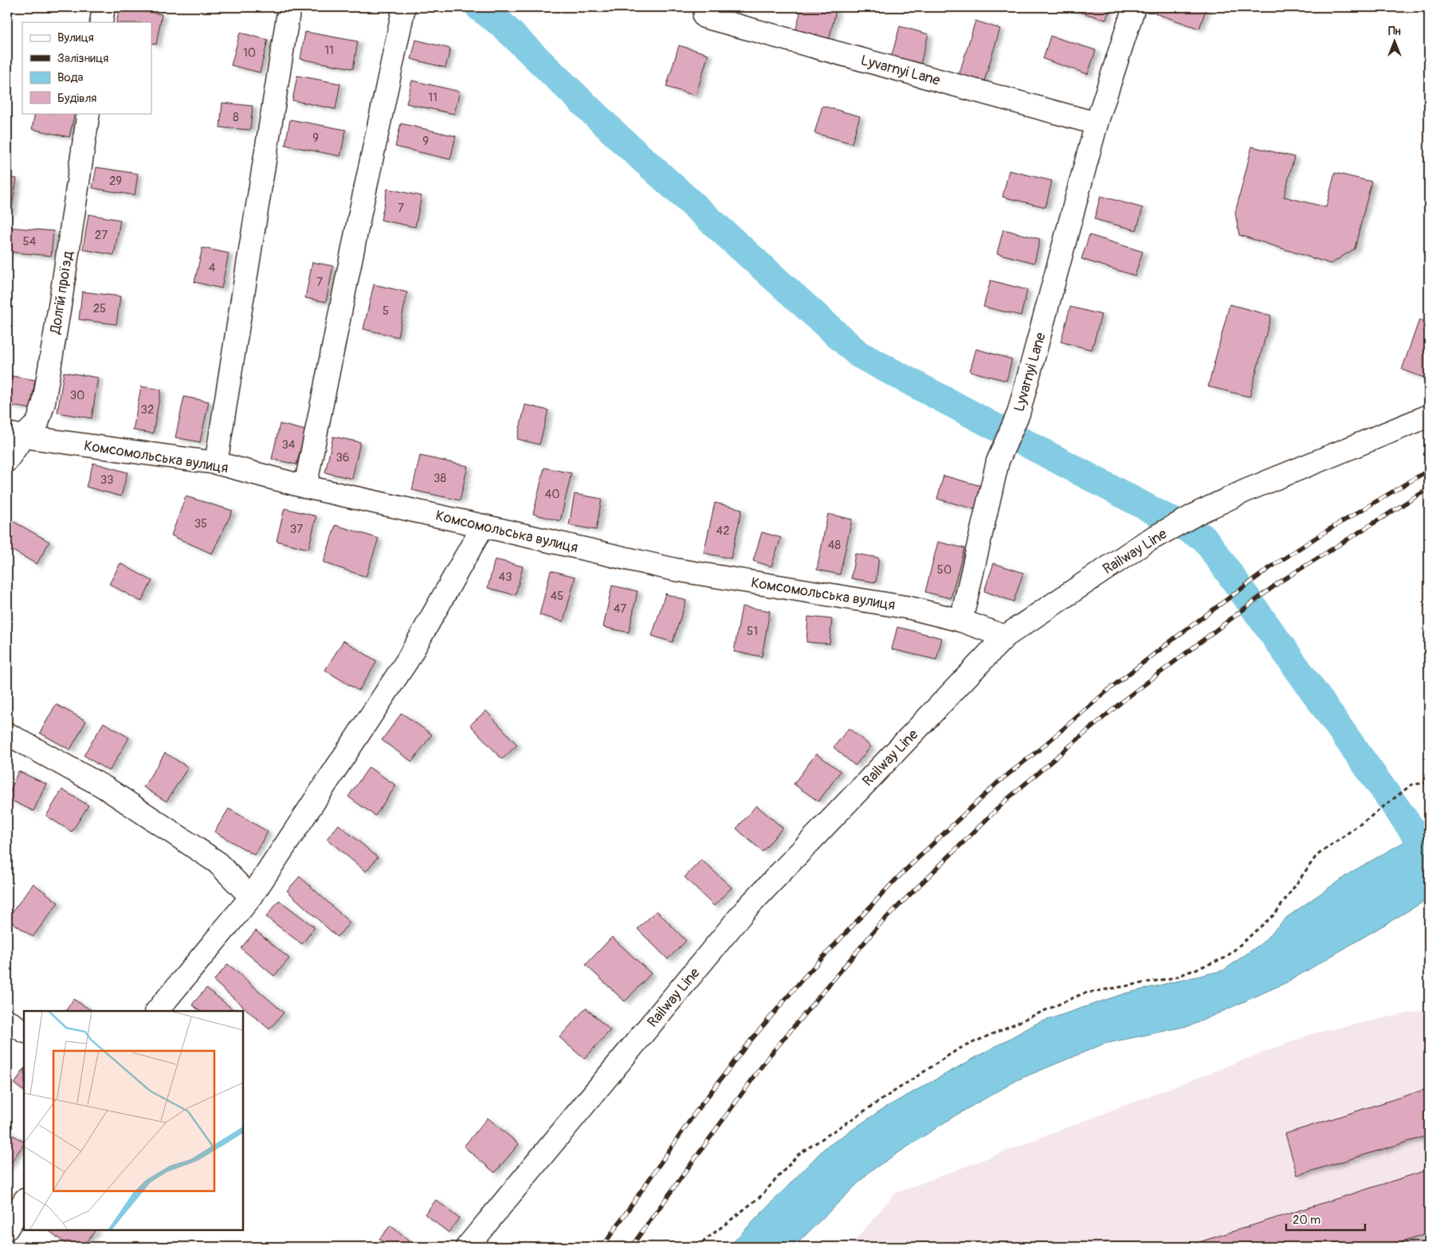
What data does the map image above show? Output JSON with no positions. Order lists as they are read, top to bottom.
{
  "streets": {
    "street": [
      "Lyvarnyi Lane",
      "Долгій проїзд",
      "Комсомольська вулиця",
      "Railway Line"
    ]
  },
  "crossings": [
    ["Lyvarnyi Lane", "Комсомольська вулиця"],
    ["Долгій проїзд", "Комсомольська вулиця"],
    ["Комсомольська вулиця", "Railway Line"]
  ],
  "house_numbers": [
    "11",
    "10",
    "11",
    "8",
    "9",
    "9",
    "29",
    "7",
    "27",
    "54",
    "4",
    "7",
    "25",
    "5",
    "30",
    "32",
    "34",
    "36",
    "38",
    "33",
    "40",
    "35",
    "37",
    "42",
    "48",
    "50",
    "43",
    "45",
    "47",
    "51"
  ],
  "legend": [
    "Вулиця",
    "Залізниця",
    "Вода",
    "Будівля"
  ],
  "scale_bar": "20 m",
  "north": "top"
}
